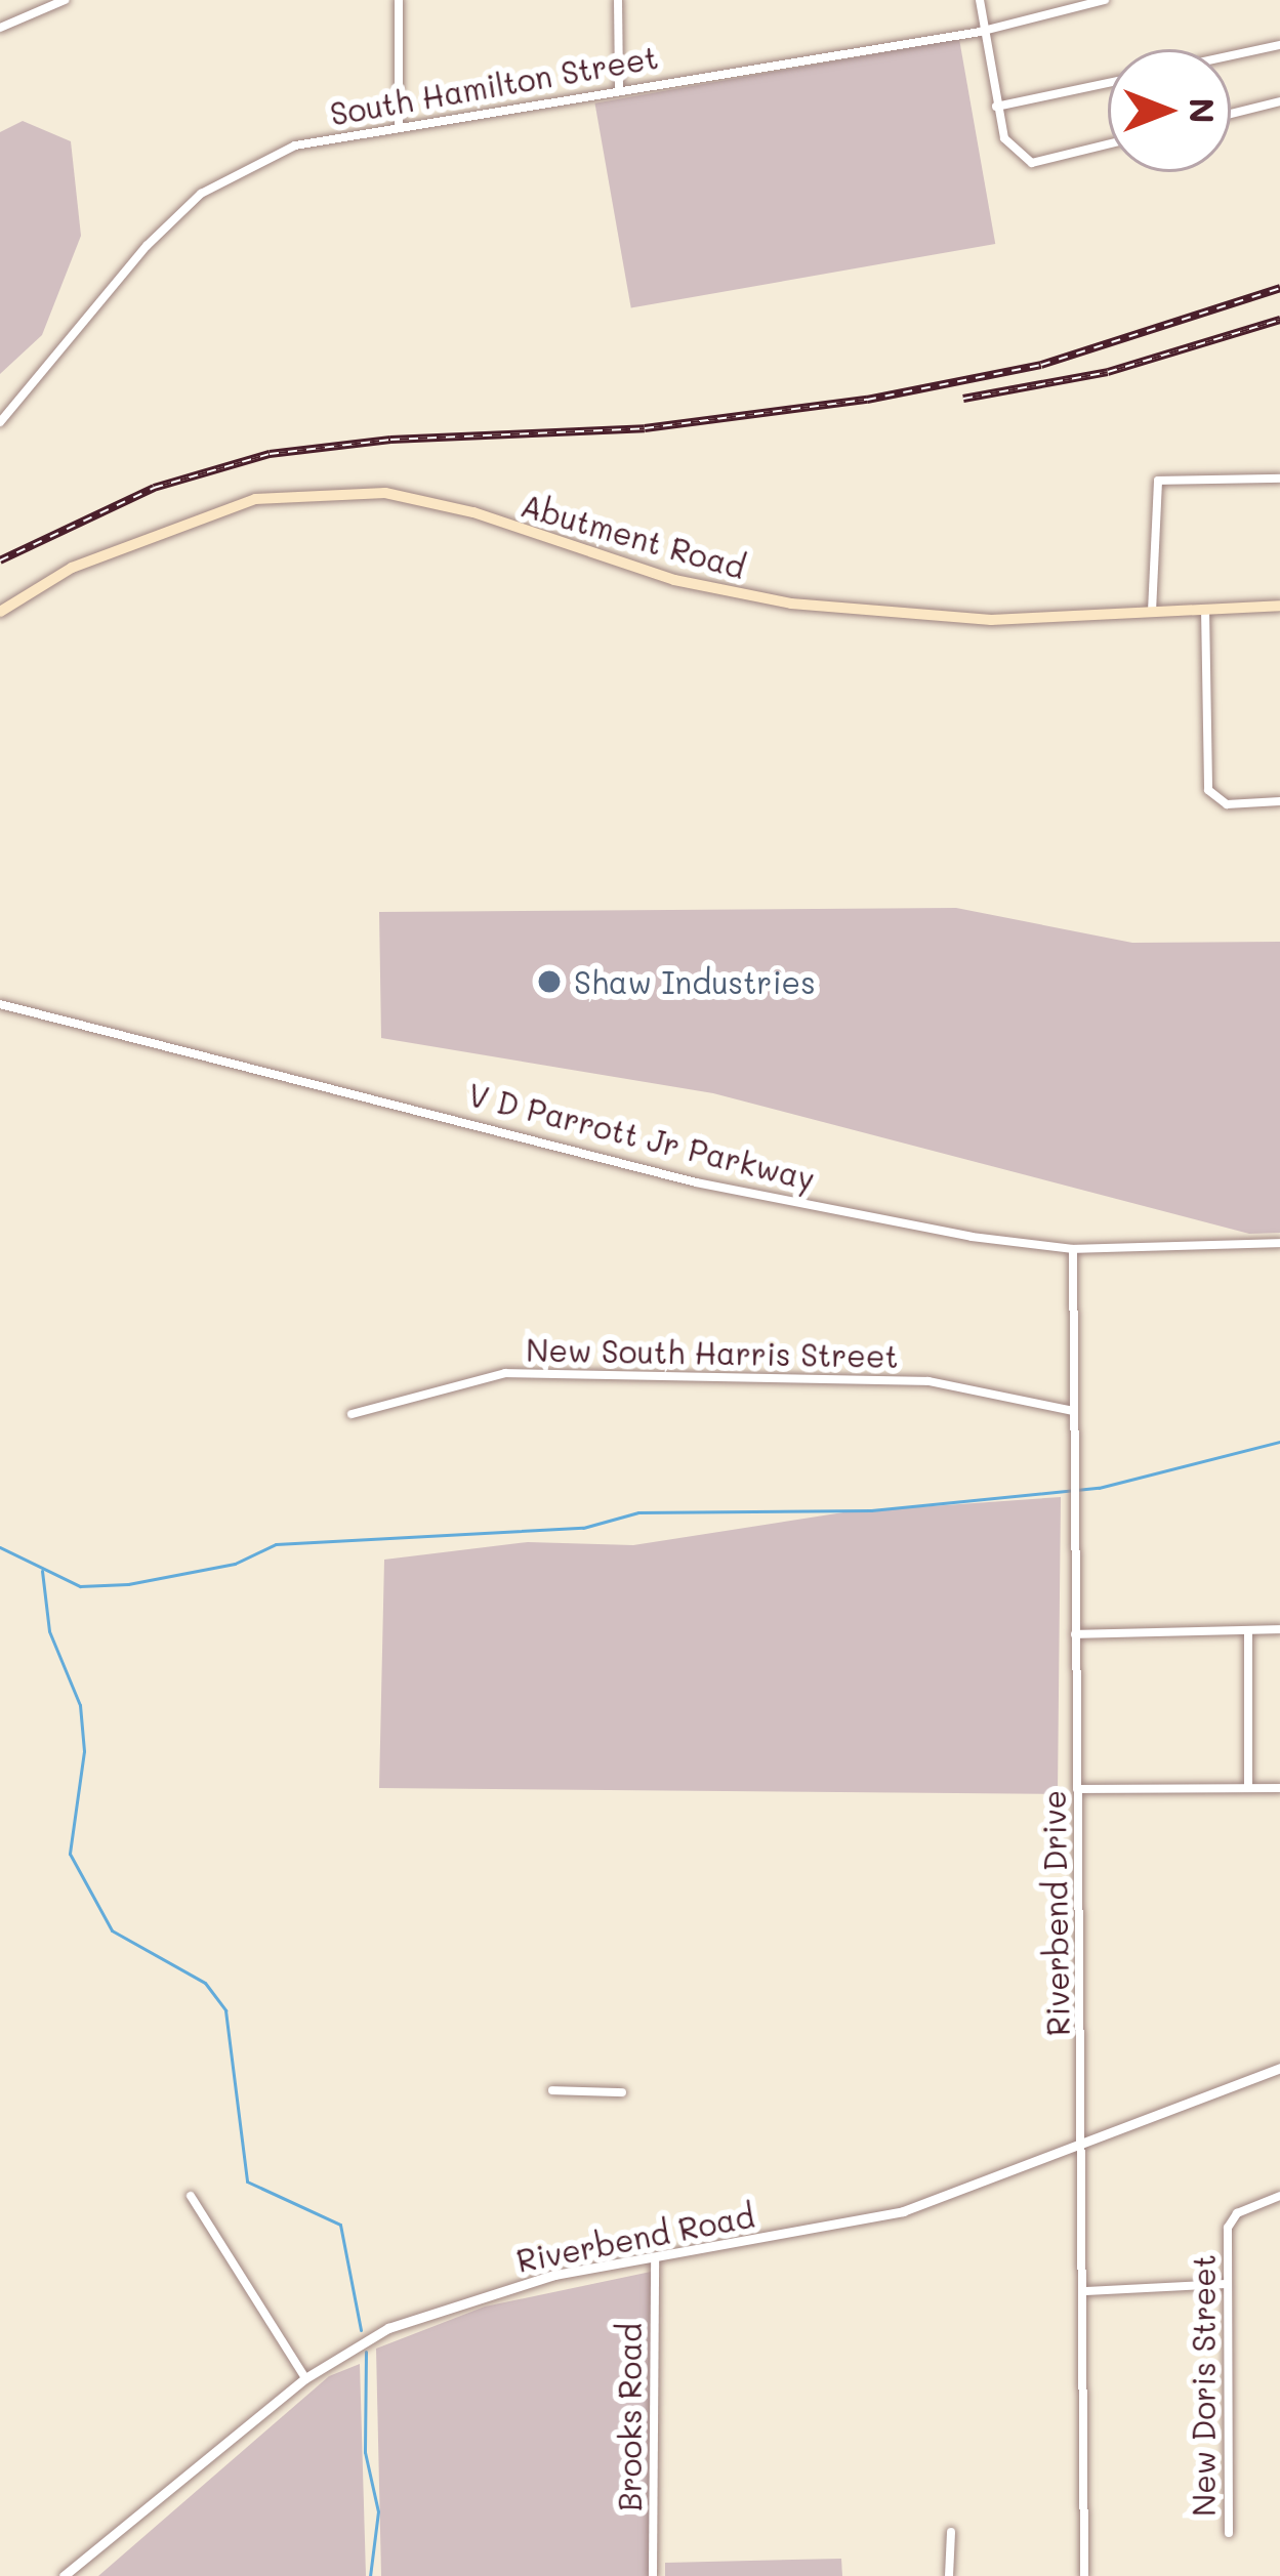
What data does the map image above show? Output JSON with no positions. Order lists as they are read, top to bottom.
{
  "streets": {
    "main road": ["Abutment Road"],
    "street": [
      "South Hamilton Street",
      "V D Parrott Jr Parkway",
      "New South Harris Street",
      "Riverbend Drive",
      "Riverbend Road",
      "New Doris Street",
      "Brooks Road"
    ]
  },
  "crossings": [
    ["V D Parrott Jr Parkway", "Riverbend Drive"],
    ["New South Harris Street", "Riverbend Drive"],
    ["Riverbend Drive", "Riverbend Road"],
    ["Riverbend Road", "Brooks Road"]
  ],
  "places": ["Shaw Industries"],
  "north": "right"
}
